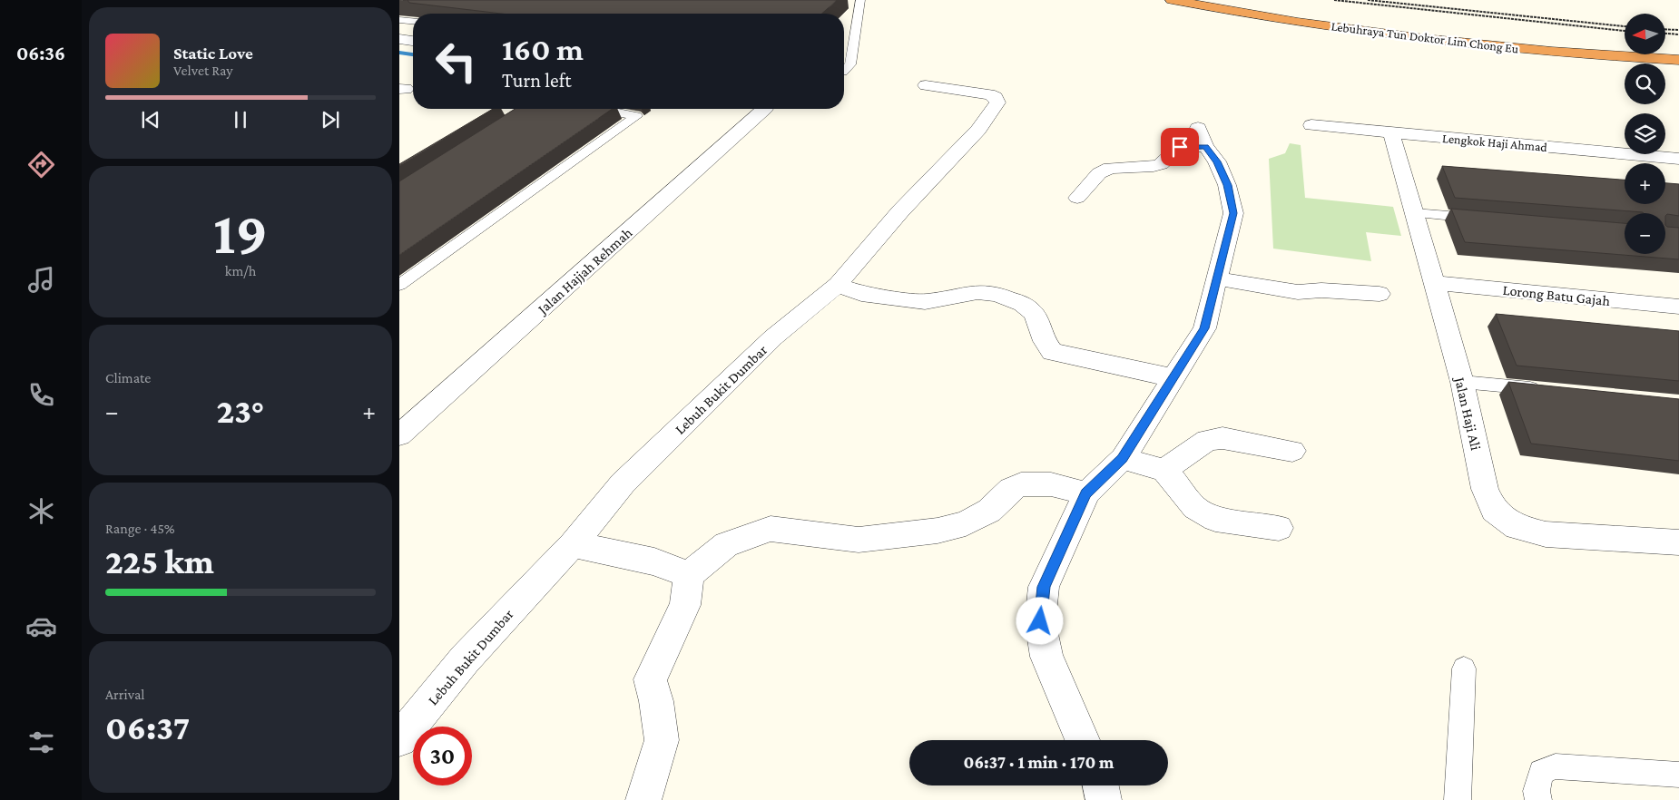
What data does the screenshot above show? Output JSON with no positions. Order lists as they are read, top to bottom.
{
  "streets": {
    "highway": ["Lebuhraya Tun Doktor Lim Chong Eu"],
    "street": [
      "Lengkok Haji Ahmad",
      "Jalan Hajjah Rehmah",
      "Lorong Batu Gajah",
      "Lebuh Bukit Dumbar",
      "Jalan Haji Ali"
    ]
  },
  "crossings": [
    ["Lengkok Haji Ahmad", "Jalan Haji Ali"],
    ["Lorong Batu Gajah", "Jalan Haji Ali"]
  ],
  "north": "left",
  "page": {
    "tabs": "06:36",
    "map_buttons": ["+", "−"],
    "turn": ["160 m", "Turn left"],
    "song": ["Static Love", "Velvet Ray"],
    "tile": [
      ["19", "km/h"],
      "Climate",
      ["Range · 45%", "225 km"],
      ["Arrival", "06:37"]
    ],
    "heat": ["−", "23°", "+"],
    "limit": "30",
    "trip": "06:37 · 1 min · 170 m"
  }
}
